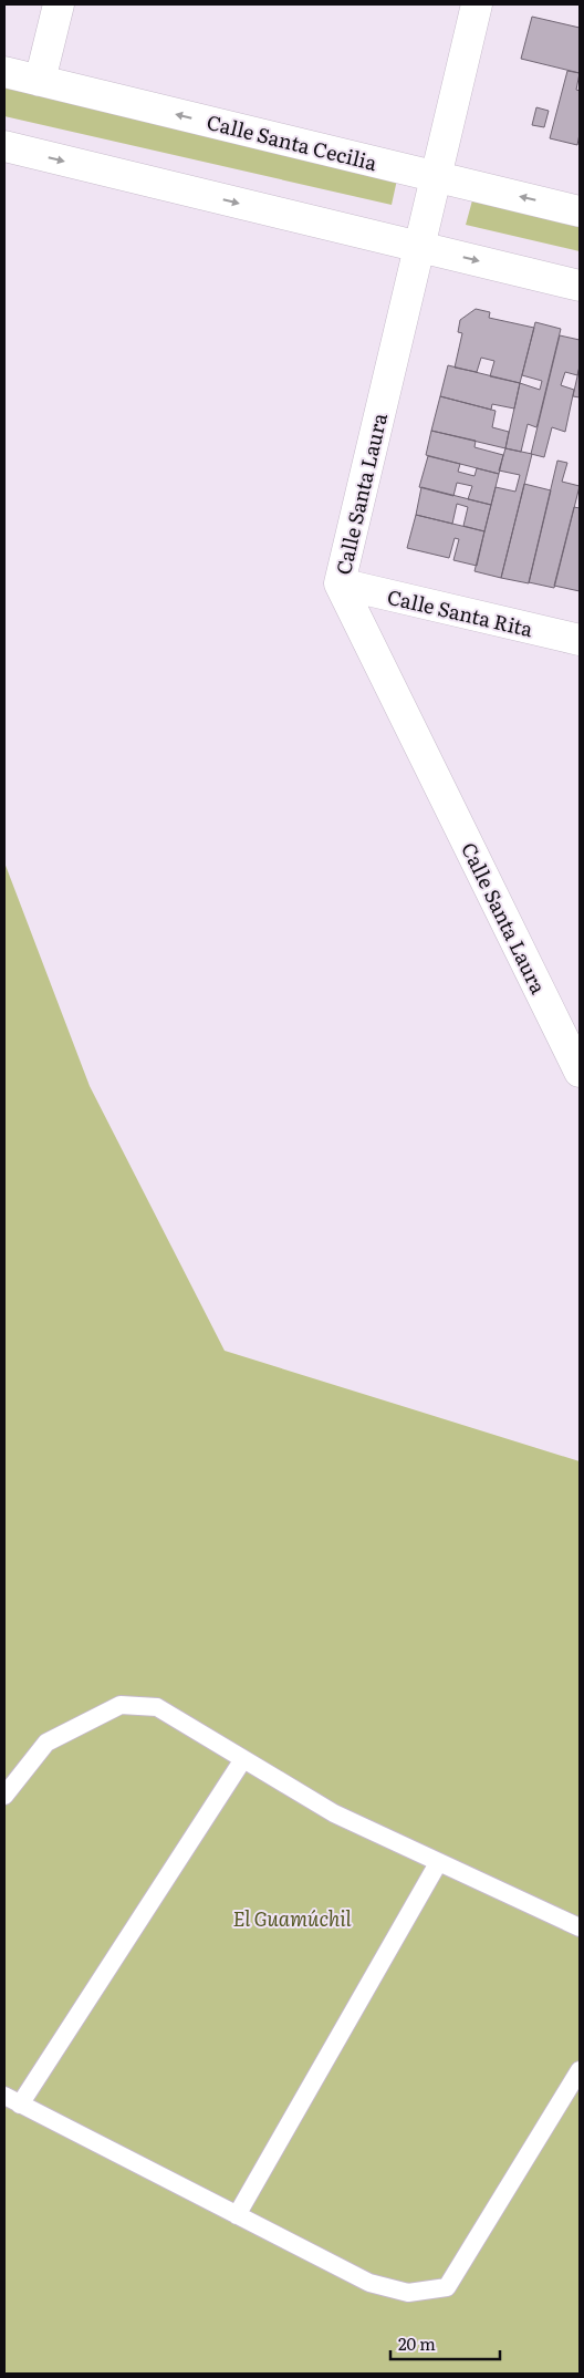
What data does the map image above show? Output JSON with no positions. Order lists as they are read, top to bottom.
{
  "streets": {
    "street": ["Calle Santa Cecilia", "Calle Santa Laura", "Calle Santa Rita"]
  },
  "crossings": [
    ["Calle Santa Cecilia", "Calle Santa Laura"],
    ["Calle Santa Laura", "Calle Santa Rita"]
  ],
  "parks": ["El Guamúchil"],
  "scale_bar": "20 m"
}
